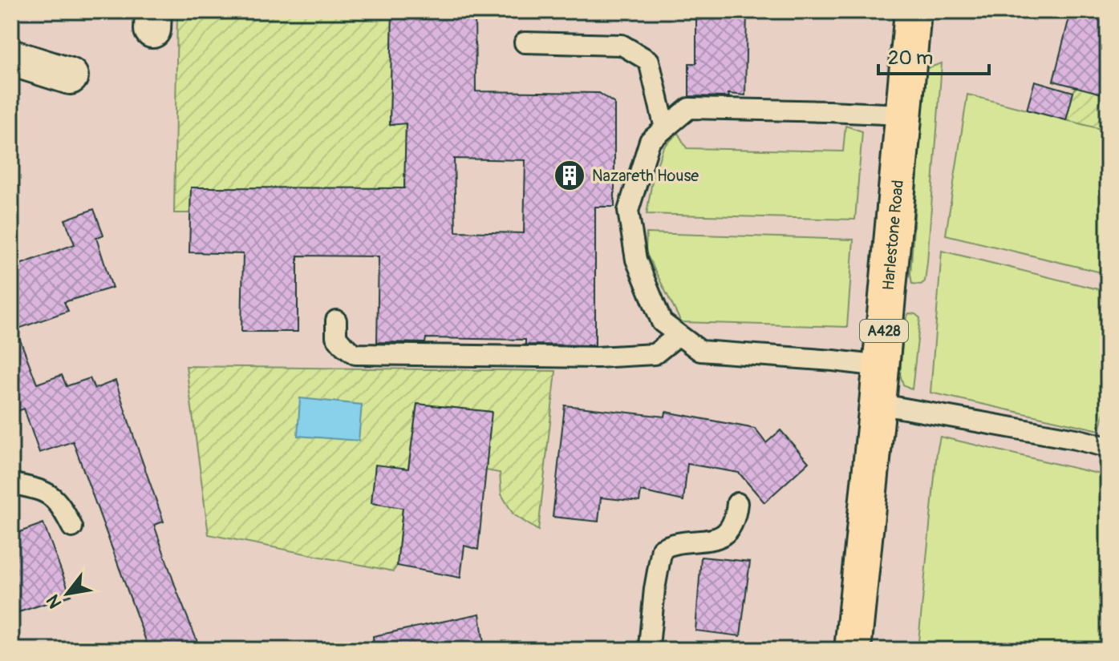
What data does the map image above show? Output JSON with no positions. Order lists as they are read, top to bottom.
{
  "streets": {
    "main road": ["Harlestone Road", "A428"]
  },
  "places": {
    "building": ["Nazareth House"]
  },
  "scale_bar": "20 m",
  "north": "bottom left"
}
